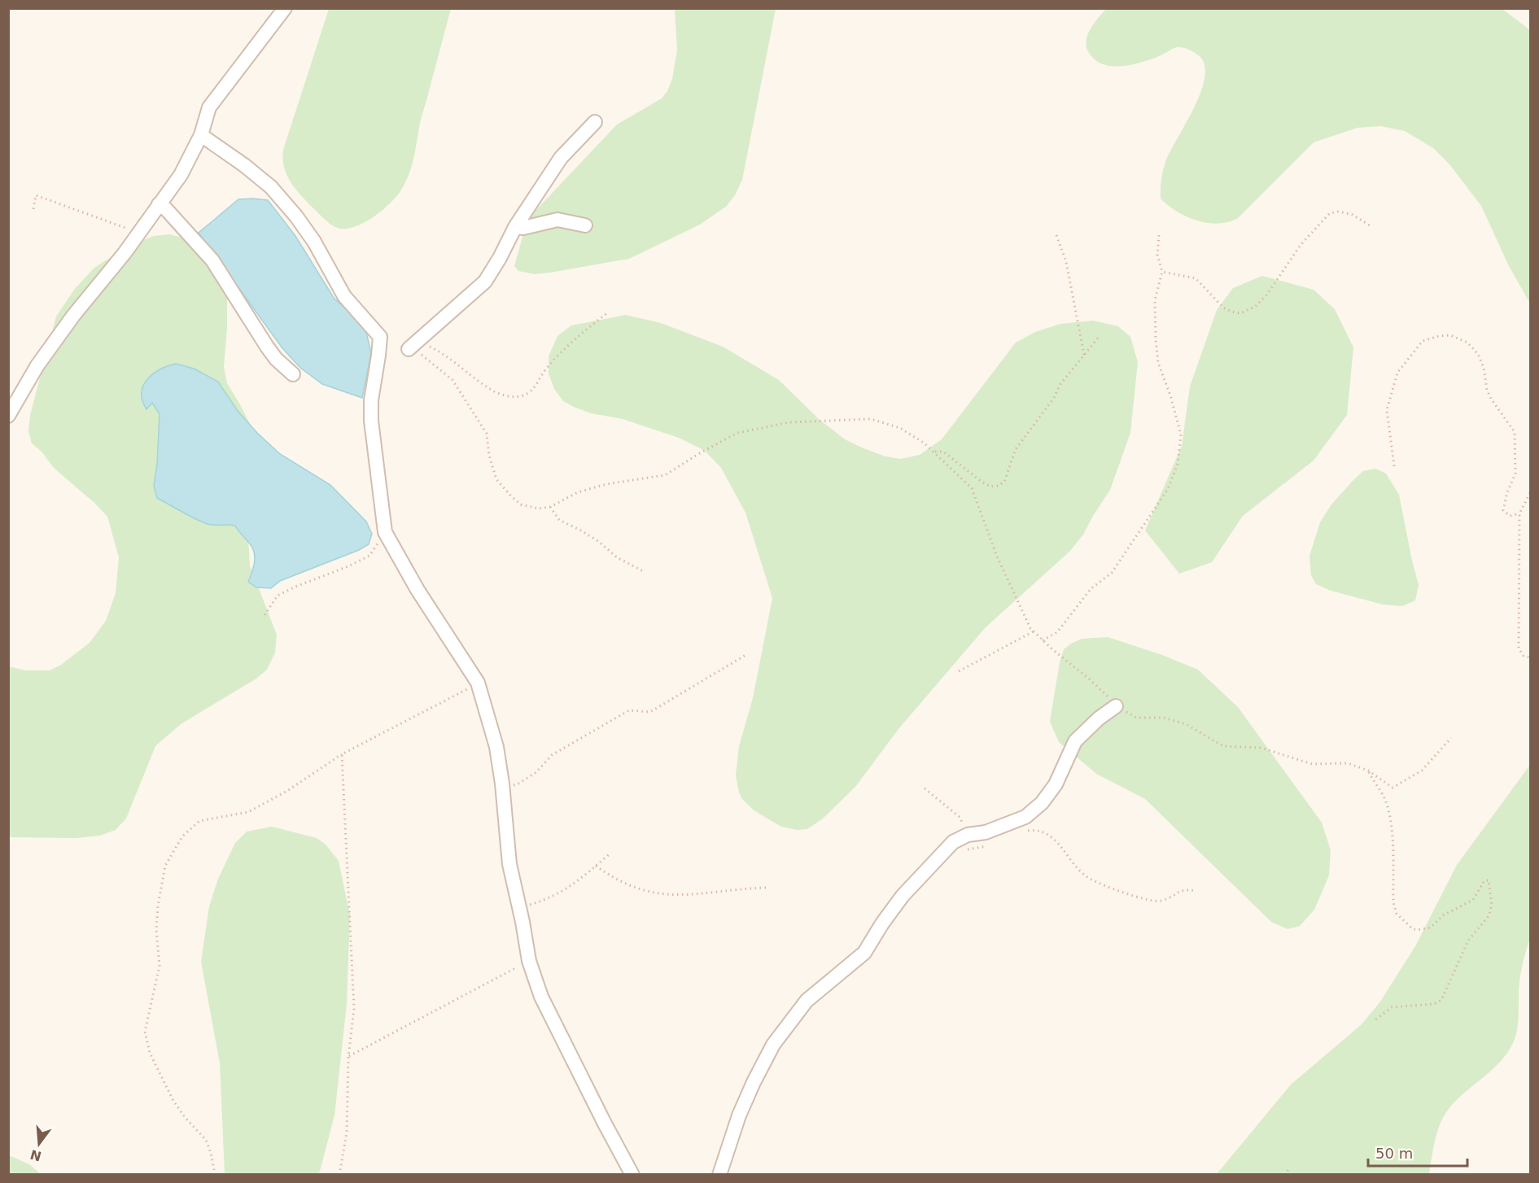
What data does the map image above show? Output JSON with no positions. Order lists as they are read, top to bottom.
{
  "scale_bar": "50 m",
  "north": "bottom"
}
